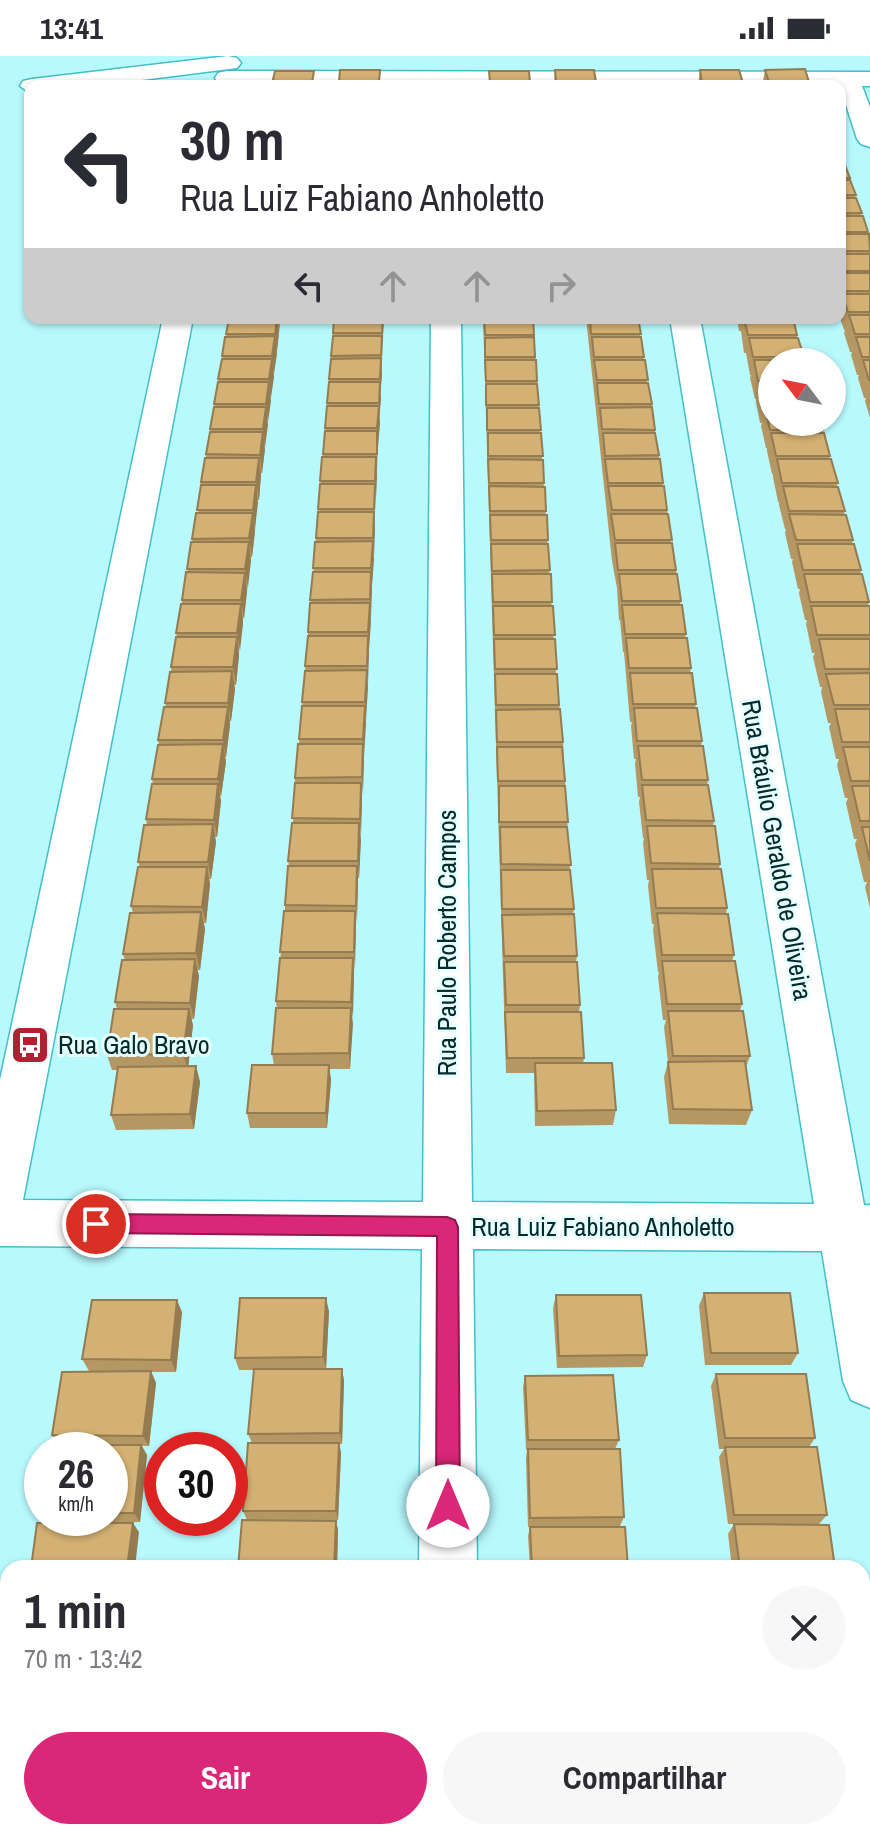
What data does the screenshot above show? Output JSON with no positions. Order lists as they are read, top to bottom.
{
  "streets": {
    "street": ["Rua Bráulio Geraldo de Oliveira", "Rua Paulo Roberto Campos", "Rua Luiz Fabiano Anholetto"]
  },
  "crossings": [
    ["Rua Bráulio Geraldo de Oliveira", "Rua Luiz Fabiano Anholetto"],
    ["Rua Paulo Roberto Campos", "Rua Luiz Fabiano Anholetto"]
  ],
  "places": {
    "bus stop": ["Rua Galo Bravo"]
  },
  "north": "top left",
  "page": {
    "status": "13:41",
    "turn": ["30 m", "Rua Luiz Fabiano Anholetto"],
    "speed": "26 km/h",
    "limit": "30",
    "heading": ["1 min", "70 m · 13:42"],
    "buttons": ["Sair", "Compartilhar"]
  }
}
